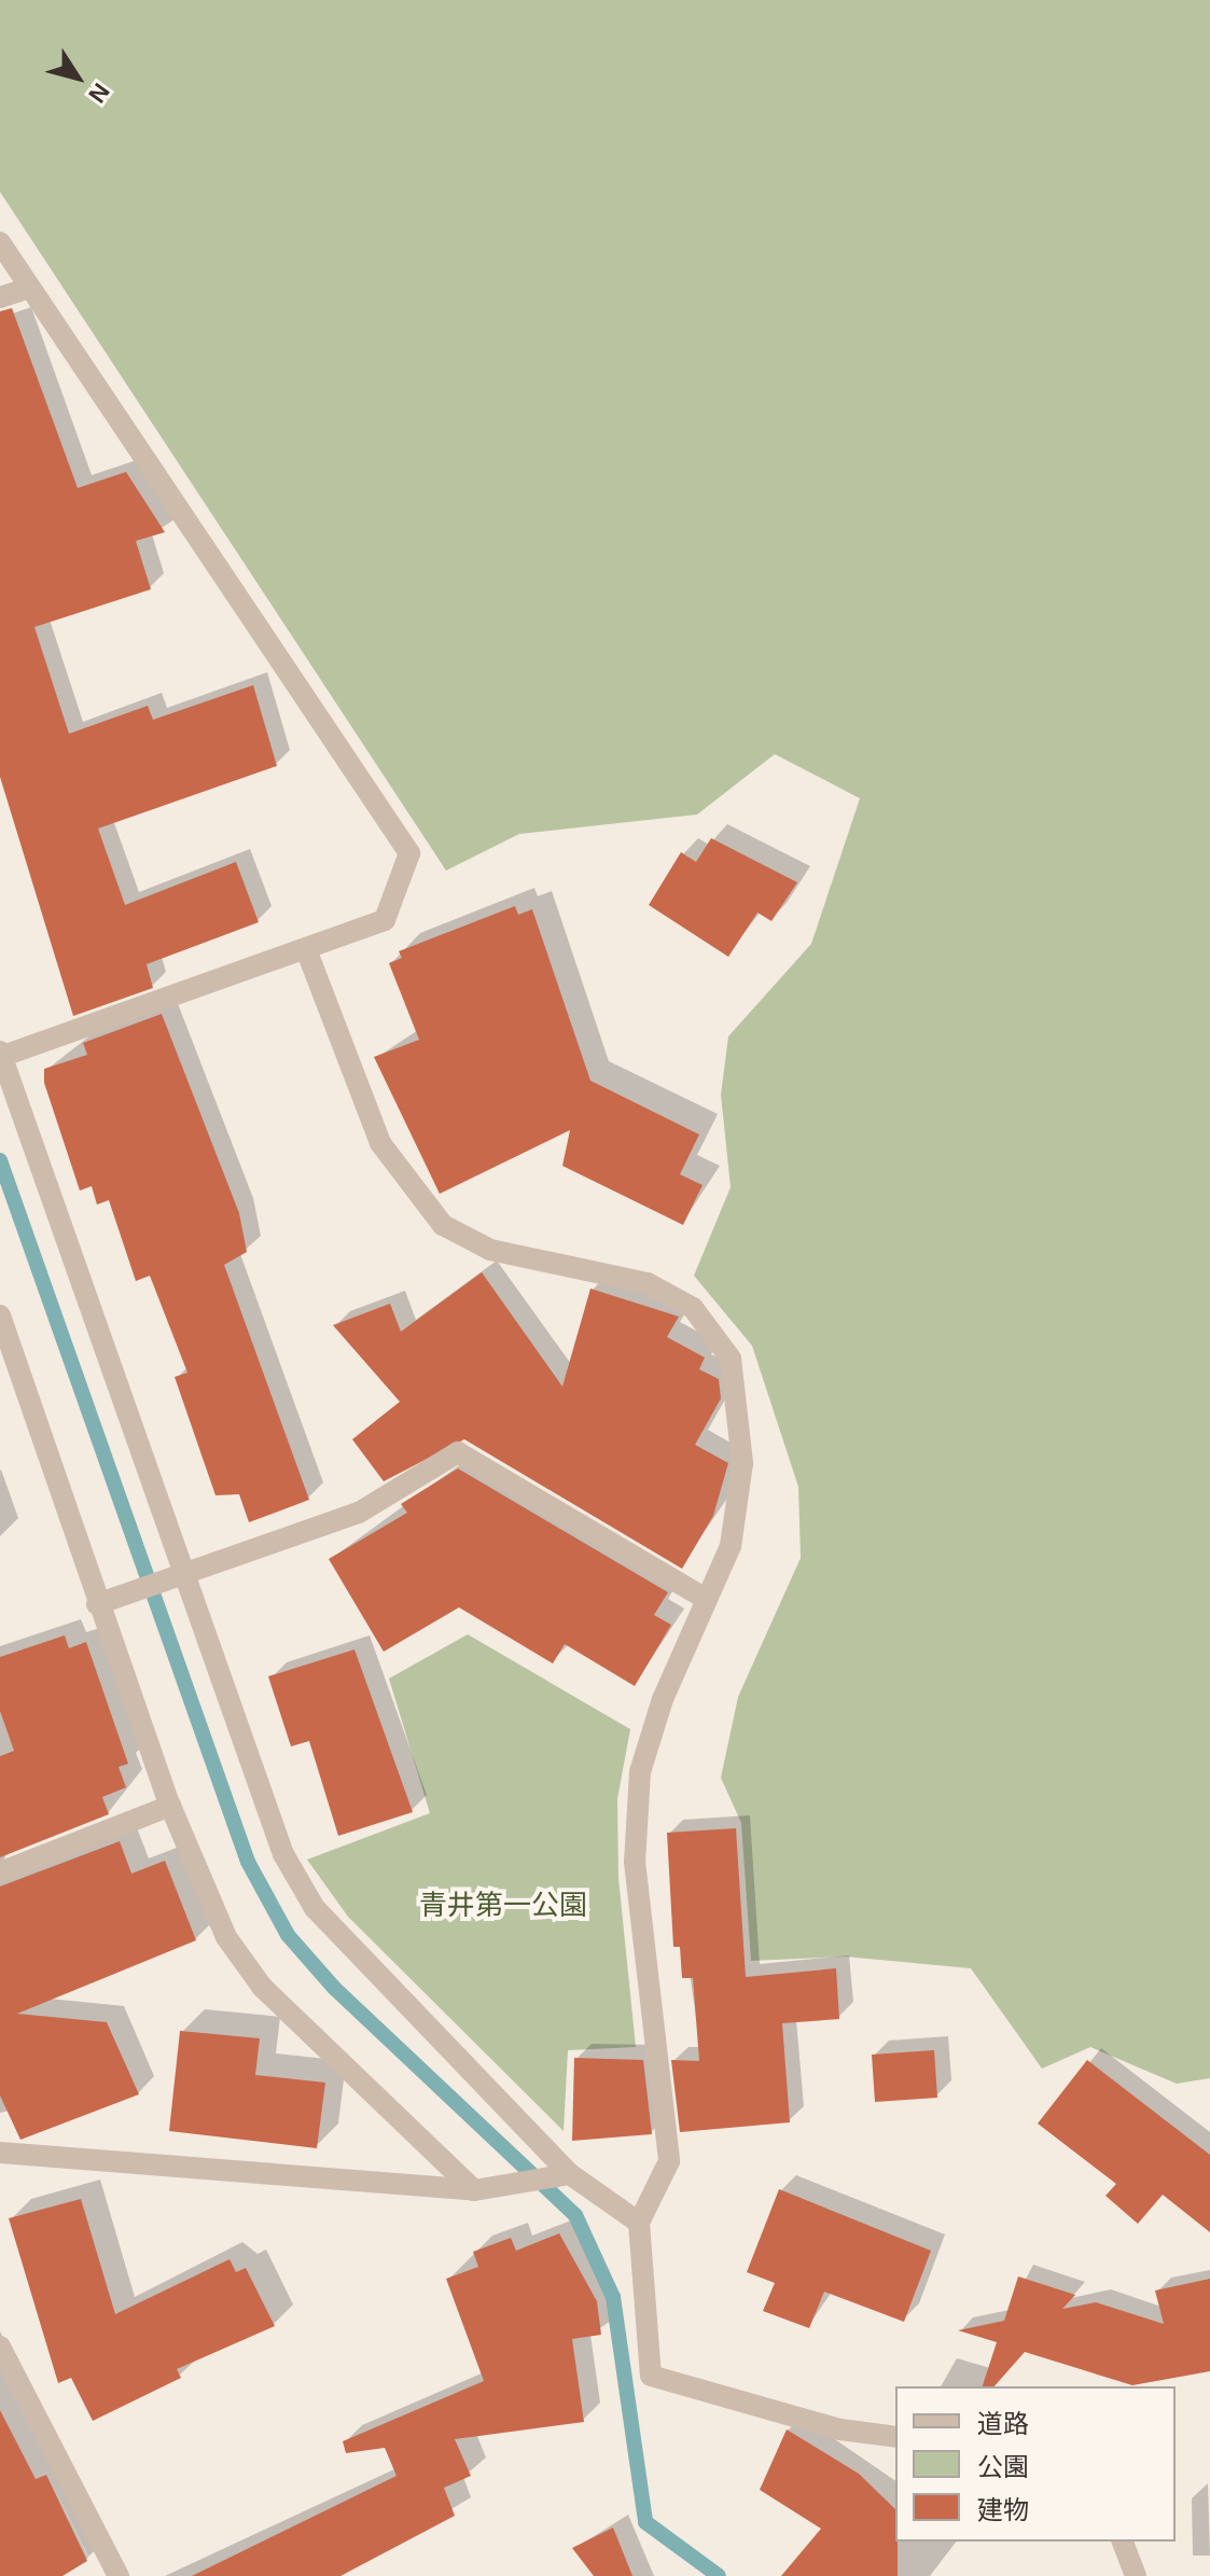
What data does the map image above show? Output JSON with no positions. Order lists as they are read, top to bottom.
{
  "parks": ["青井第一公園"],
  "legend": ["道路", "公園", "建物"],
  "north": "bottom right"
}
